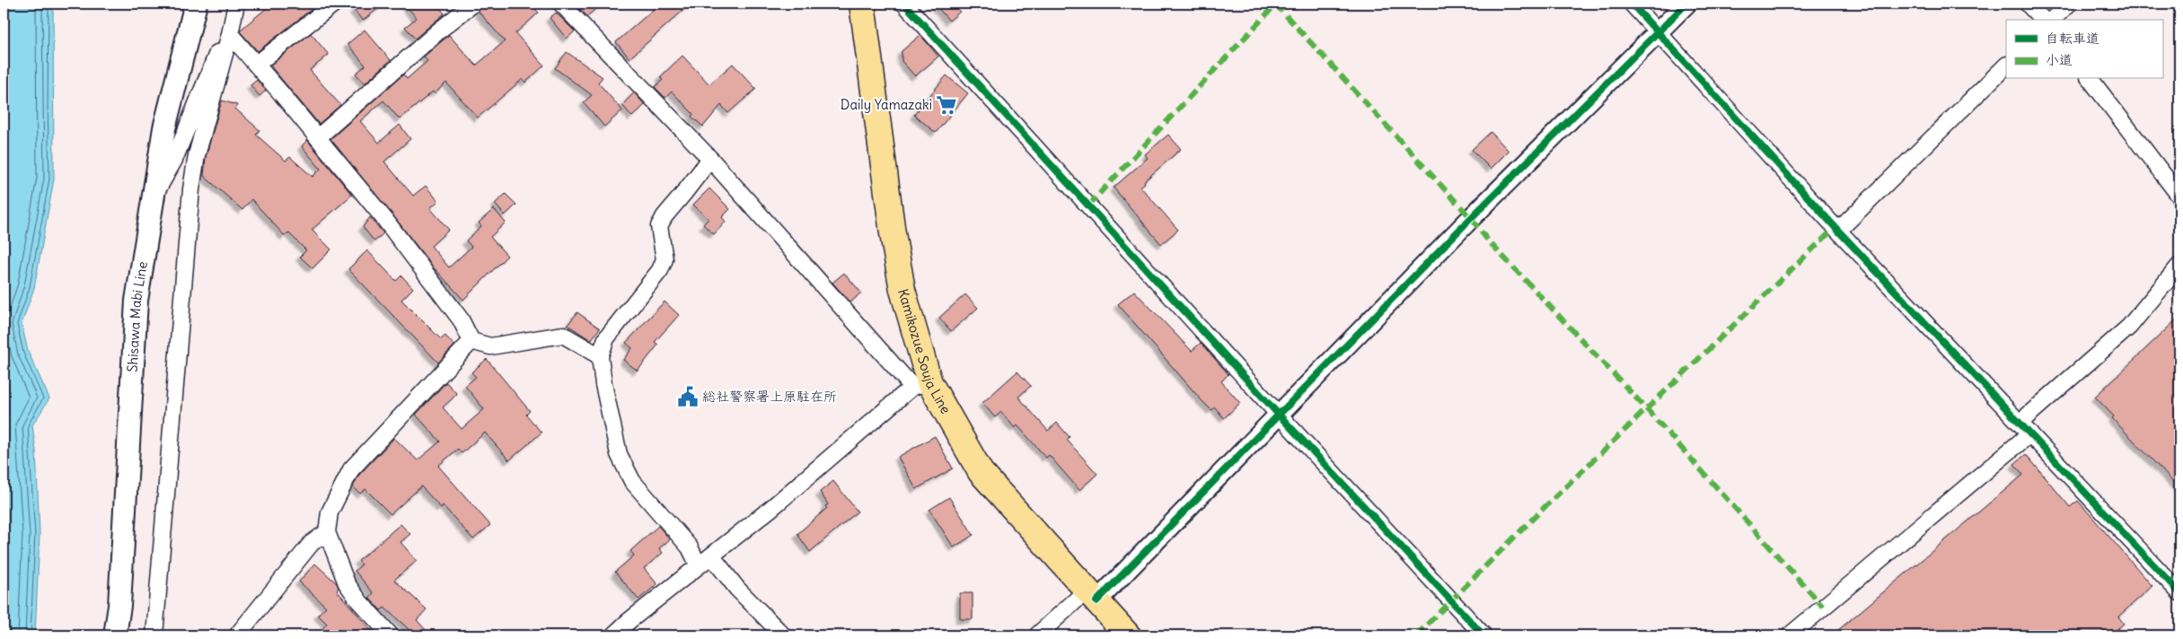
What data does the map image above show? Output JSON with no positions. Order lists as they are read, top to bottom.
{
  "streets": {
    "main road": ["Shisawa Mabi Line", "Kamikozue Souja Line"]
  },
  "places": {
    "supermarket": ["Daily Yamazaki"],
    "public building": ["総社警察署上原駐在所"]
  },
  "legend": ["自転車道", "小道"]
}
